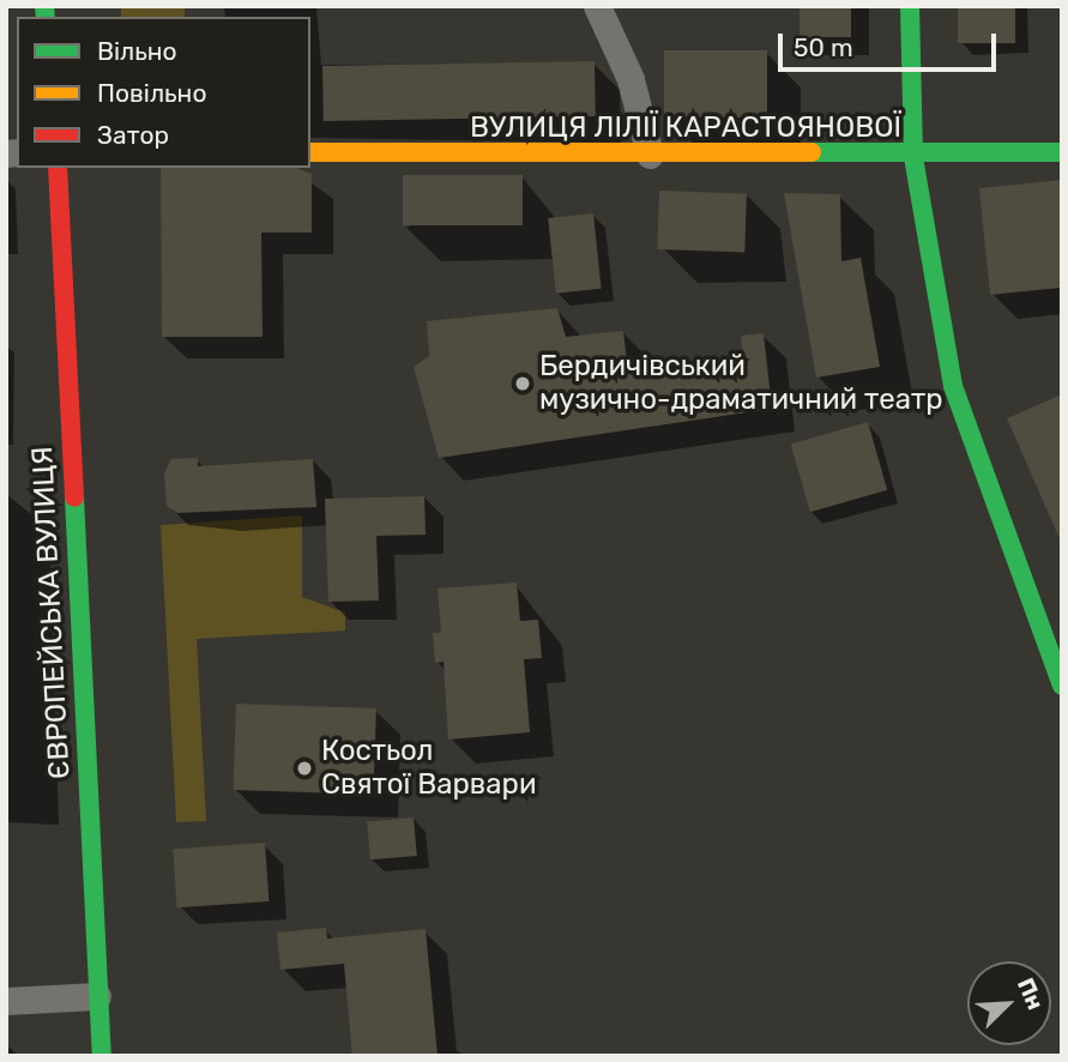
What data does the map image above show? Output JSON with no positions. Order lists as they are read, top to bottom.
{
  "streets": {
    "street": ["ВУЛИЦЯ ЛІЛІЇ КАРАСТОЯНОВОЇ", "ЄВРОПЕЙСЬКА ВУЛИЦЯ"]
  },
  "places": ["Бердичівський музично-драматичний театр", "Костьол Святої Варвари"],
  "legend": ["Вільно", "Повільно", "Затор"],
  "scale_bar": "50 m",
  "north": "top right"
}
